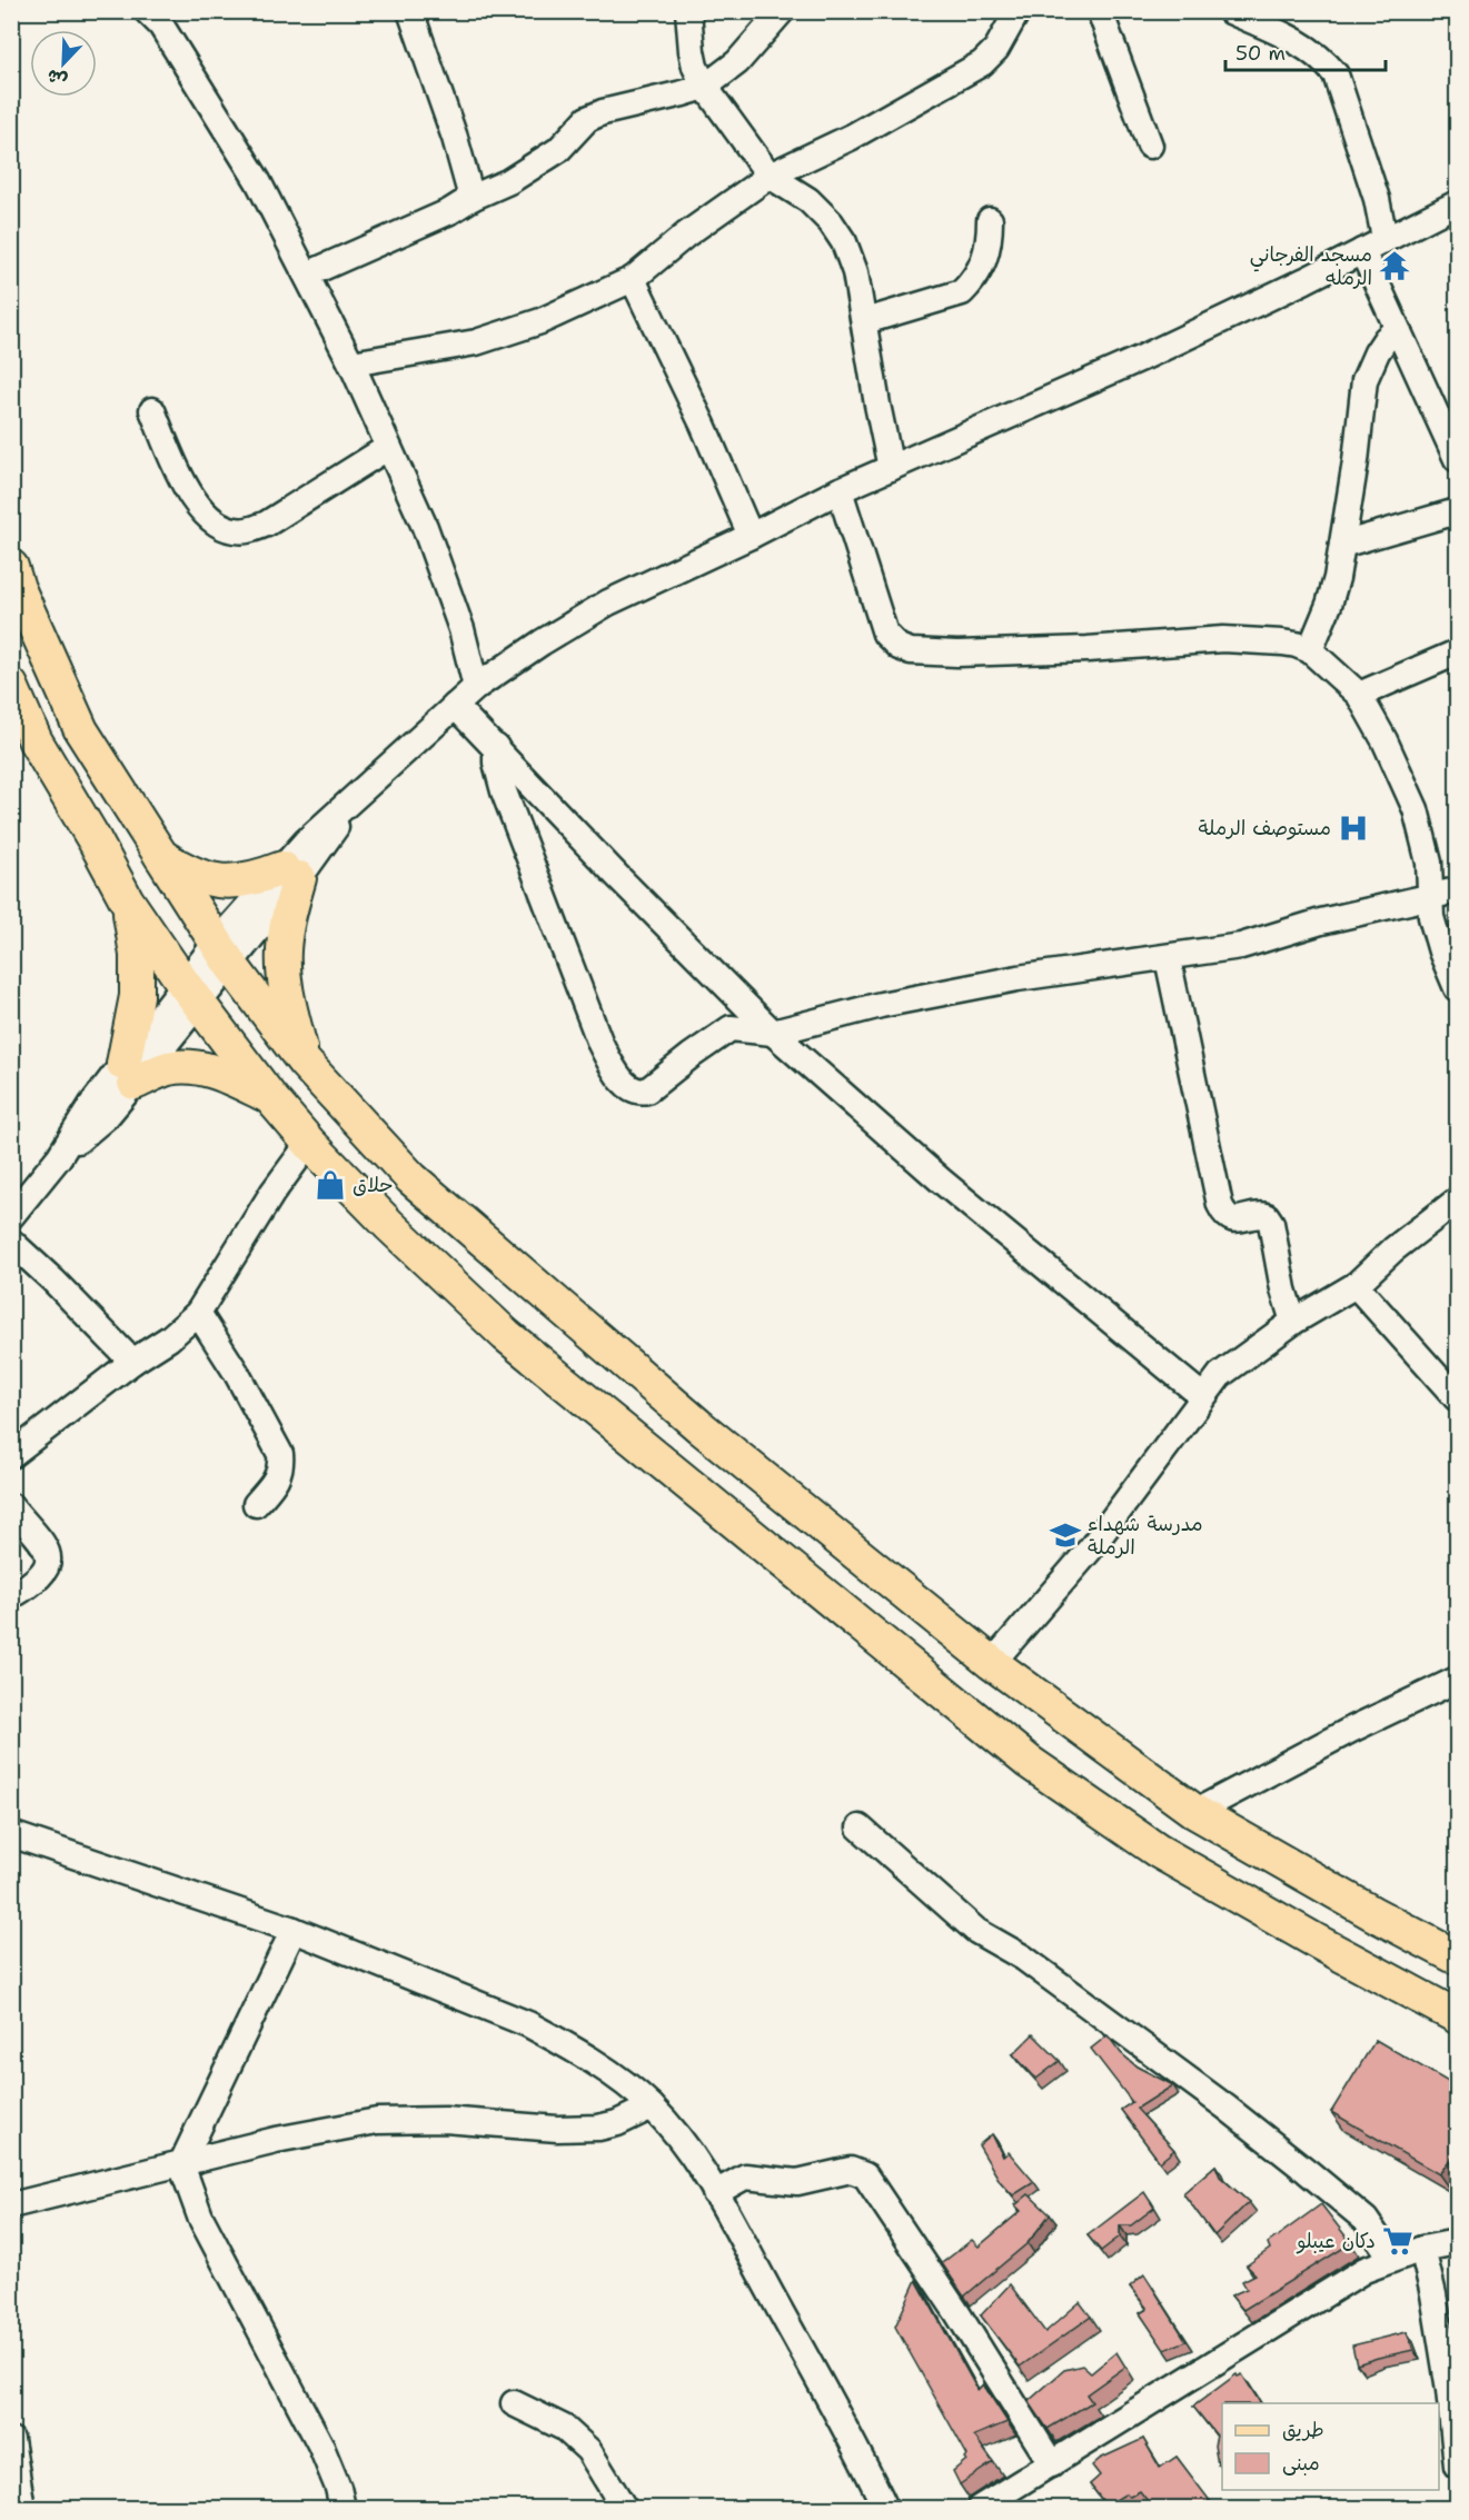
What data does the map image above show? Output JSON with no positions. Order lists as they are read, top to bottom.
{
  "places": {
    "temple": ["مسجد الفرجاني الرمله"],
    "hospital": ["مستوصف الرملة"],
    "shop": ["حلاق"],
    "school or university": ["مدرسة شهداء الرملة"],
    "supermarket": ["دكان عيبلو"]
  },
  "legend": ["طريق", "مبنى"],
  "scale_bar": "50 m",
  "north": "bottom left"
}
